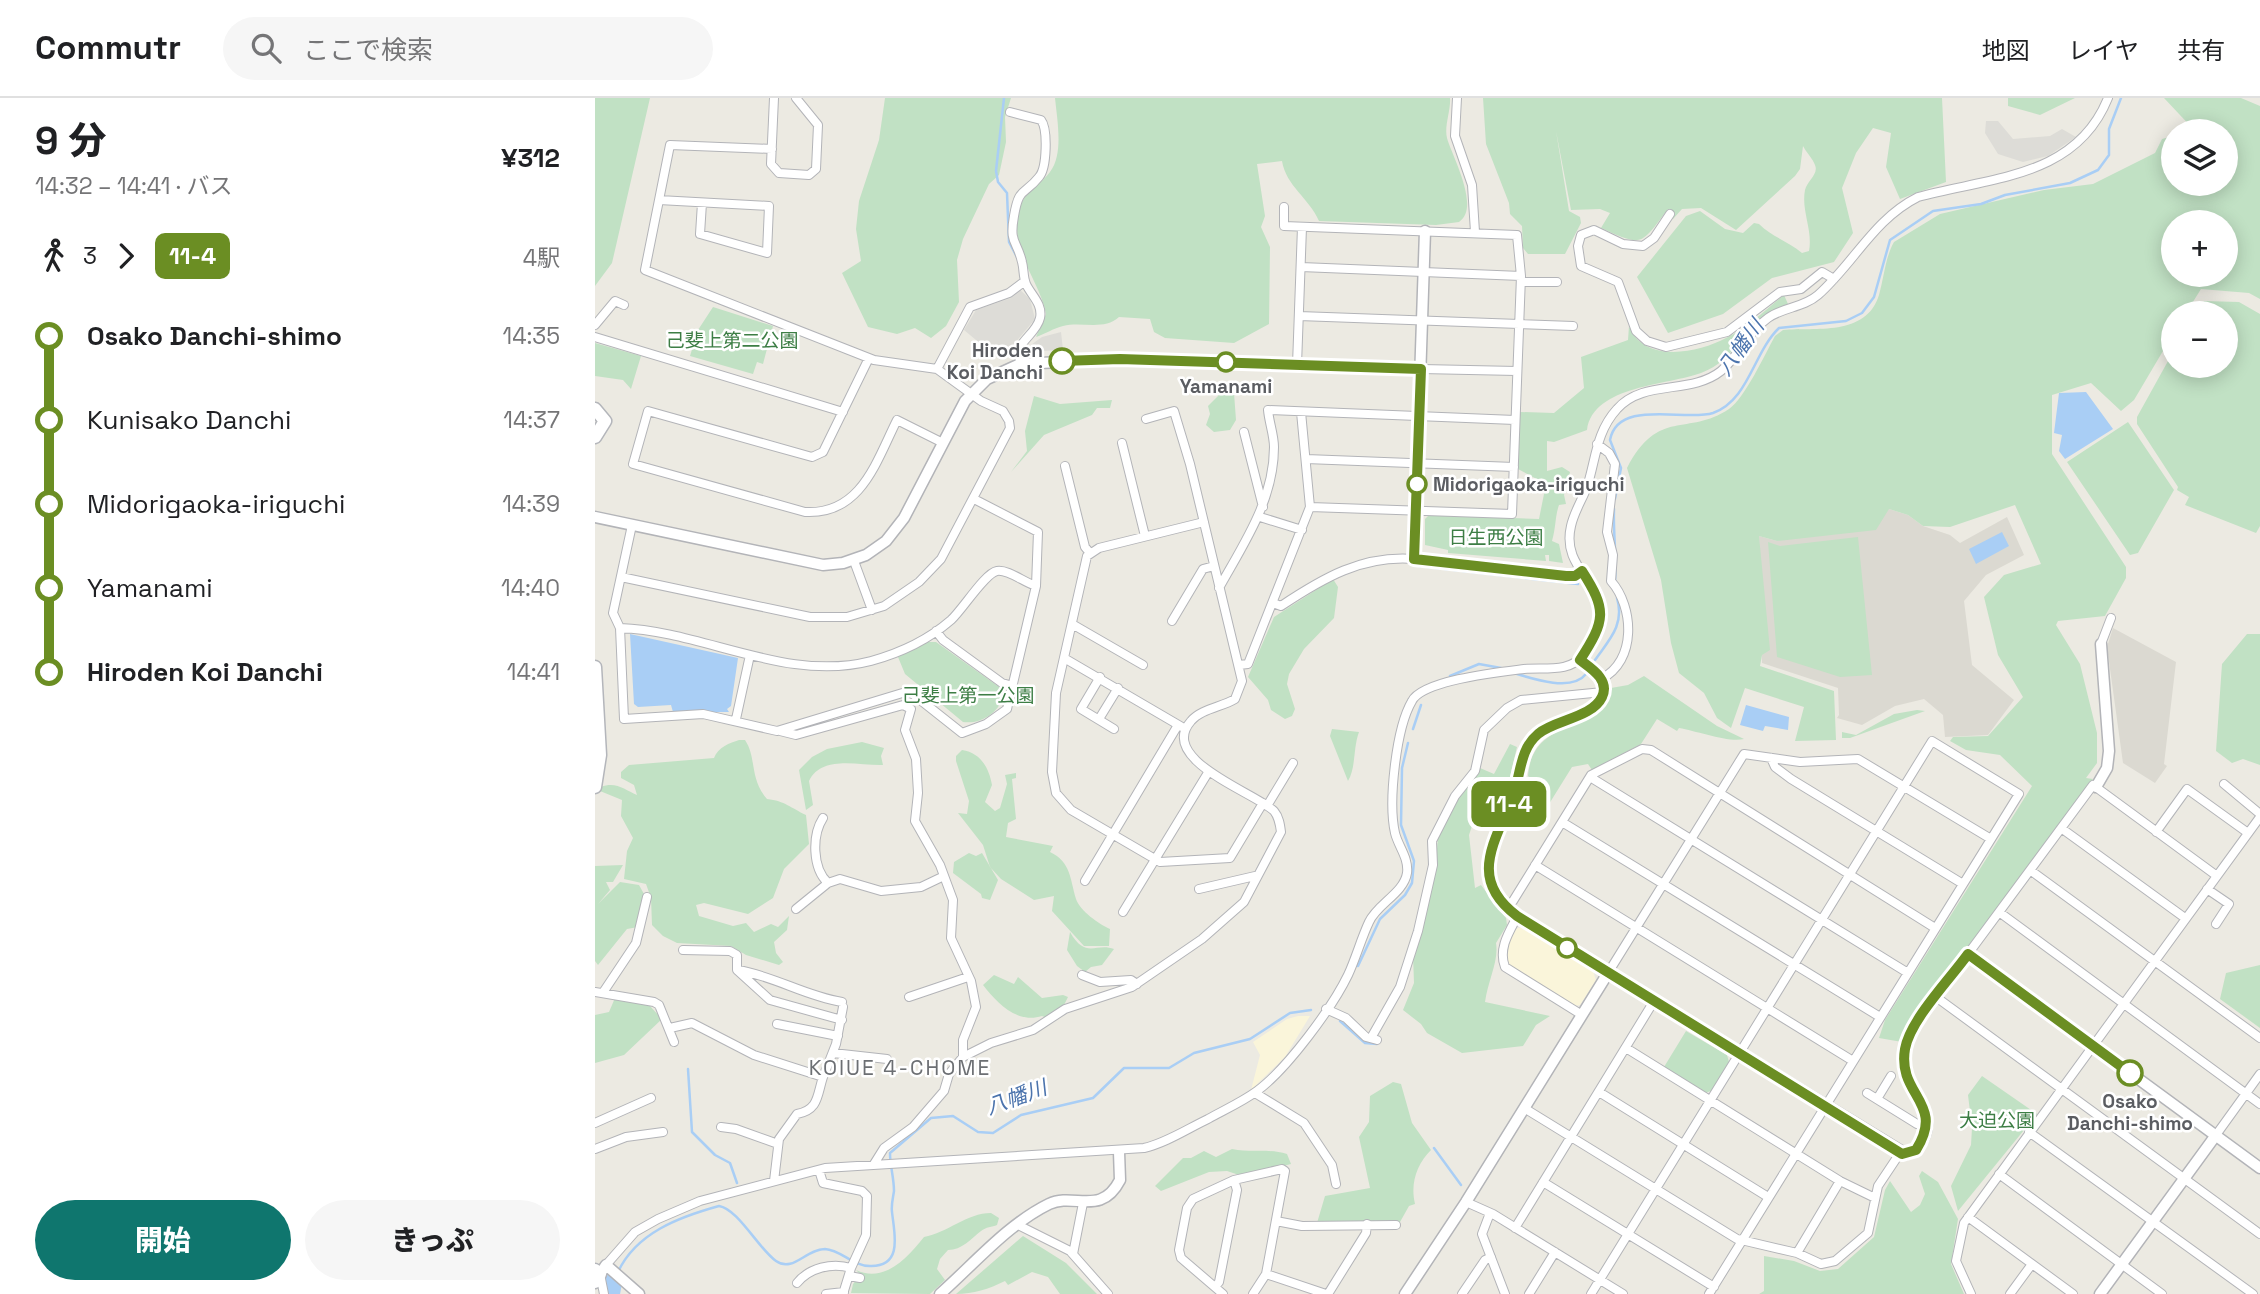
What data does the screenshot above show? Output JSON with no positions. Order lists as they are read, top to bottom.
{
  "districts": ["KOIUE 4-CHOME"],
  "water": ["八幡川"],
  "parks": [
    "己斐上第二公園",
    "日生西公園",
    "己斐上第一公園",
    "大迫公園"
  ],
  "places": [
    "Hiroden Koi Danchi",
    "Yamanami",
    "Midorigaoka-iriguchi",
    "Osako Danchi-shimo"
  ],
  "lines": ["bus line 11-4"],
  "page": {
    "header": "Commutr",
    "search": "ここで検索",
    "nav": ["地図", "レイヤ", "共有"],
    "heading": ["9 分", "14:32 – 14:41 · バス", "¥312"],
    "on_map": "11-4",
    "map_buttons": ["+", "−"],
    "legs": ["3", "11-4", "4駅"],
    "list": [
      {
        "name": "Osako Danchi-shimo",
        "value": "14:35"
      },
      {
        "name": "Kunisako Danchi",
        "value": "14:37"
      },
      {
        "name": "Midorigaoka-iriguchi",
        "value": "14:39"
      },
      {
        "name": "Yamanami",
        "value": "14:40"
      },
      {
        "name": "Hiroden Koi Danchi",
        "value": "14:41"
      }
    ],
    "buttons": ["開始", "きっぷ"]
  }
}
